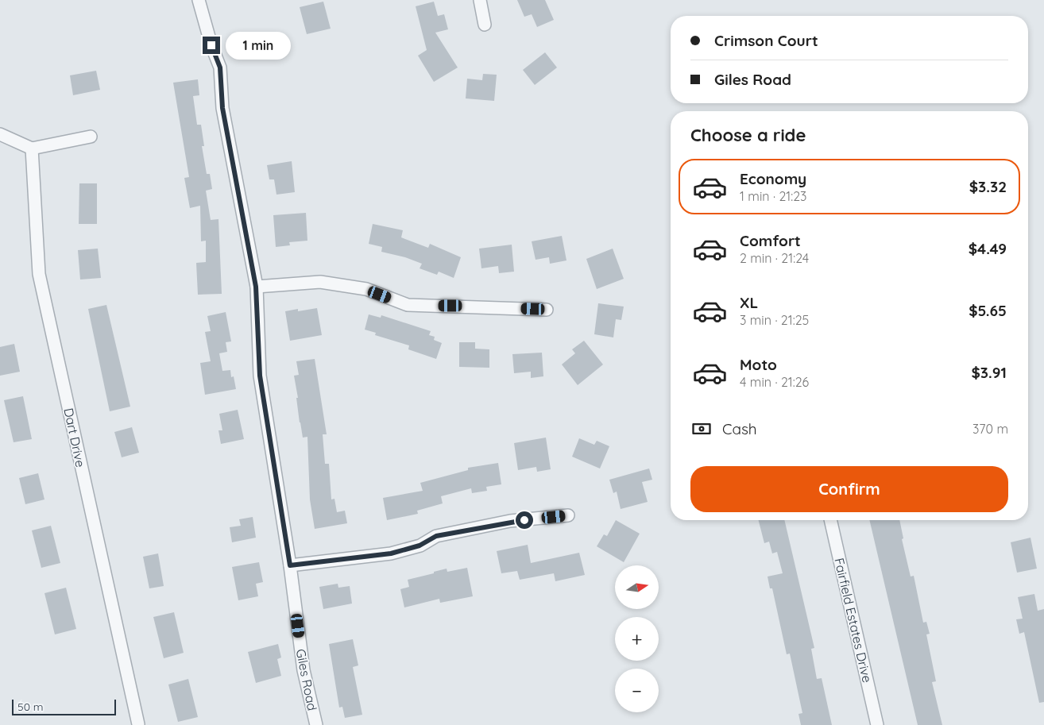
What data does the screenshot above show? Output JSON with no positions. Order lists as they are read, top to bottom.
{
  "streets": {
    "street": ["Dart Drive", "Fairfield Estates Drive", "Giles Road"]
  },
  "scale_bar": "50 m",
  "north": "right",
  "page": {
    "banner": ["Crimson Court", "Giles Road"],
    "bubble": "1 min",
    "heading": "Choose a ride",
    "list": [
      {
        "name": "Economy",
        "note": "1 min · 21:23",
        "value": "$3.32"
      },
      {
        "name": "Comfort",
        "note": "2 min · 21:24",
        "value": "$4.49"
      },
      {
        "name": "XL",
        "note": "3 min · 21:25",
        "value": "$5.65"
      },
      {
        "name": "Moto",
        "note": "4 min · 21:26",
        "value": "$3.91"
      }
    ],
    "pay": ["Cash", "370 m"],
    "buttons": "Confirm",
    "map_buttons": ["+", "−"],
    "scale": "50 m"
  }
}
